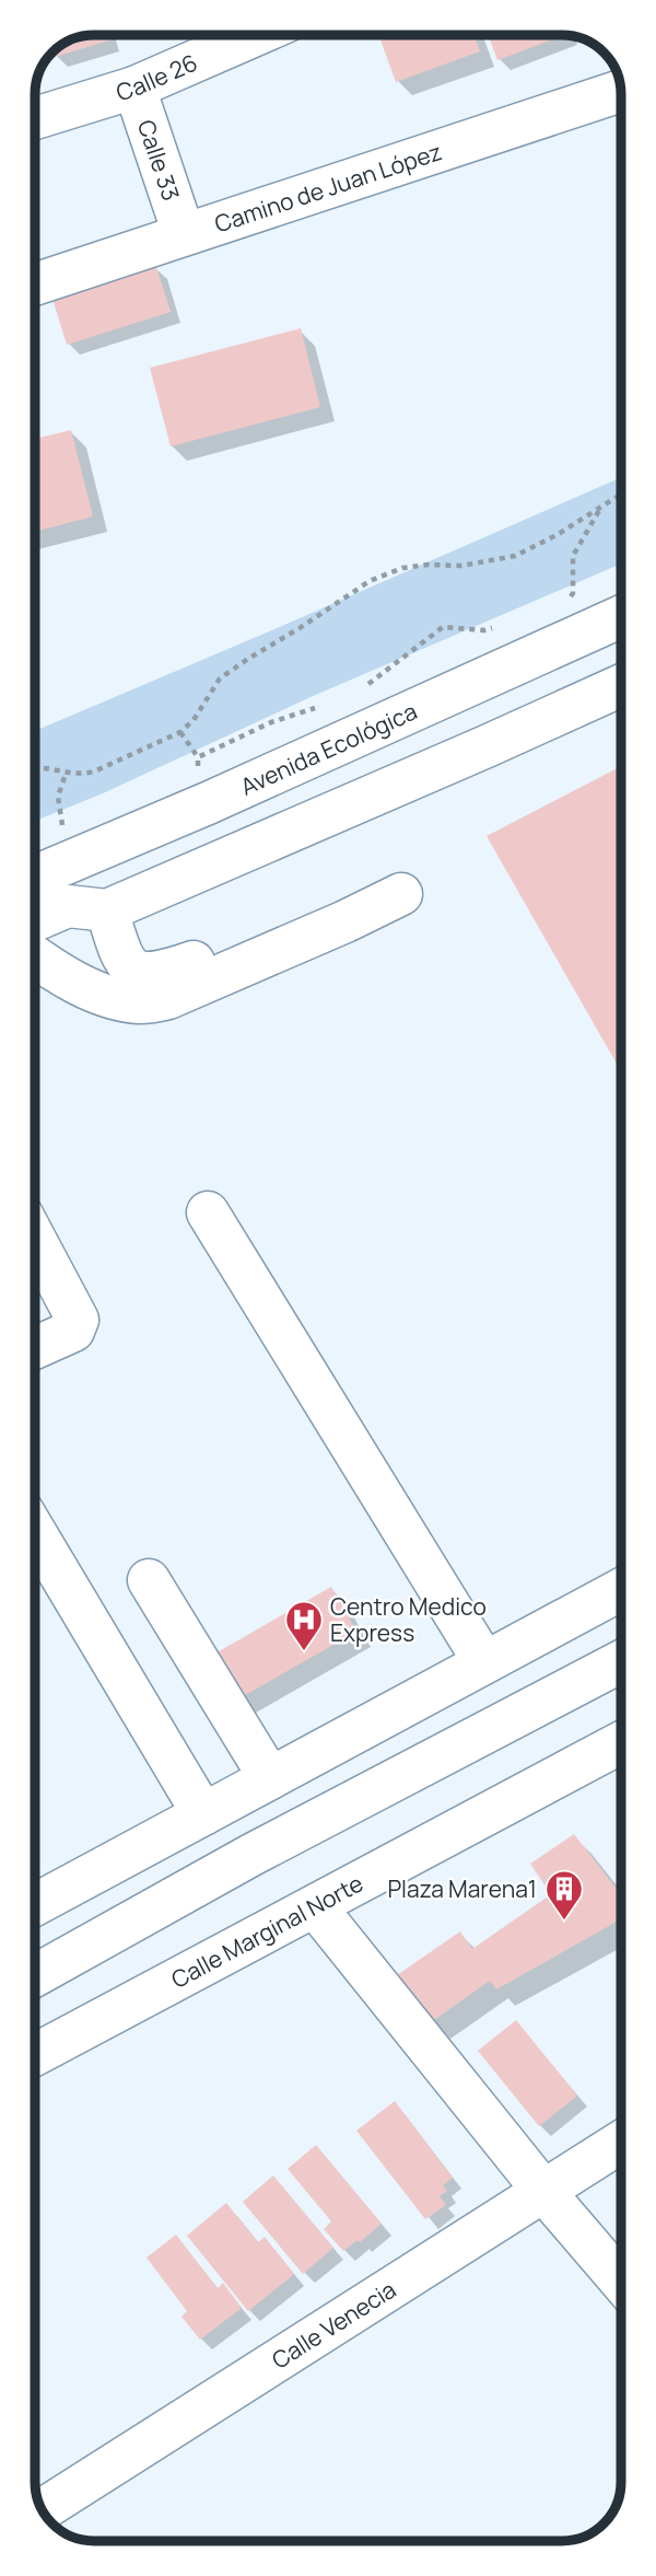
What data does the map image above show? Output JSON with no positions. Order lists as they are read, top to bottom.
{
  "streets": {
    "street": [
      "Calle 26",
      "Calle 33",
      "Camino de Juan López",
      "Avenida Ecológica",
      "Calle Marginal Norte",
      "Calle Venecia"
    ]
  },
  "crossings": [
    ["Calle 26", "Calle 33"],
    ["Calle 33", "Camino de Juan López"]
  ],
  "places": {
    "hospital": ["Centro Medico Express"],
    "building": ["Plaza Marena1"]
  }
}
